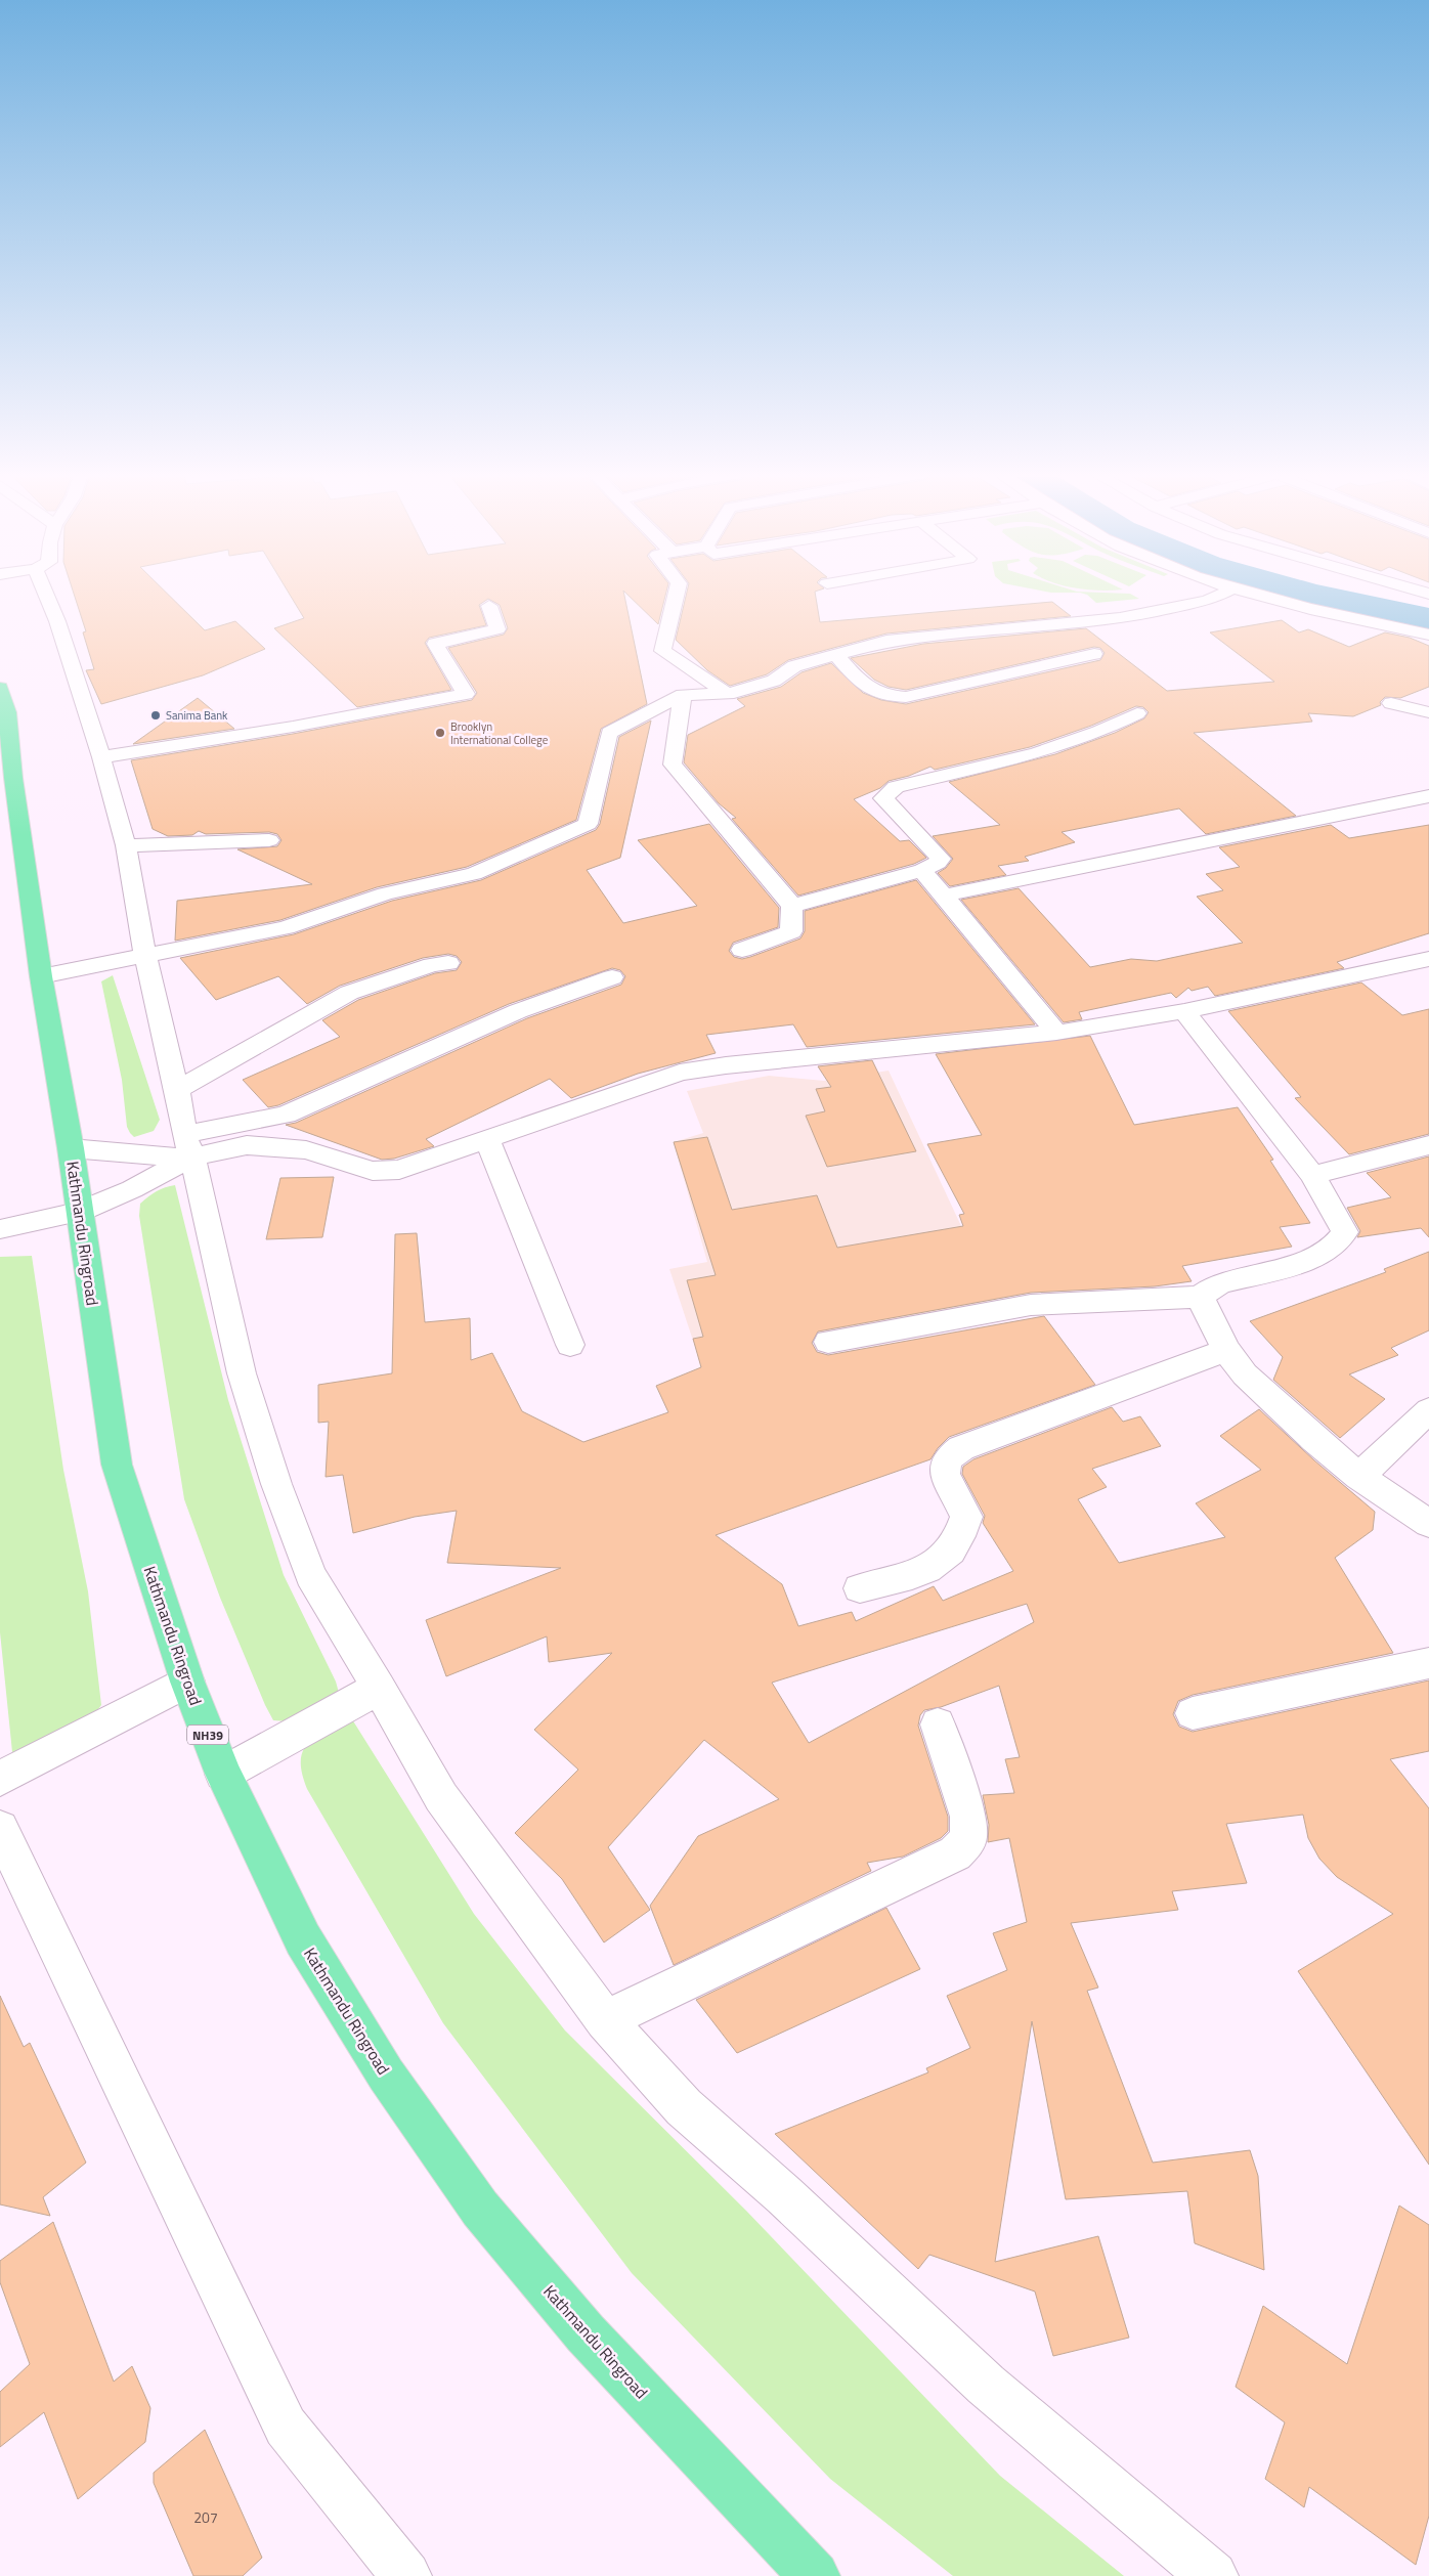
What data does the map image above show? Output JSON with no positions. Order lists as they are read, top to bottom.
{
  "streets": {
    "highway": ["Kathmandu Ringroad", "NH39"]
  },
  "places": ["Sanima Bank", "Brooklyn International College"],
  "house_numbers": ["207"]
}
